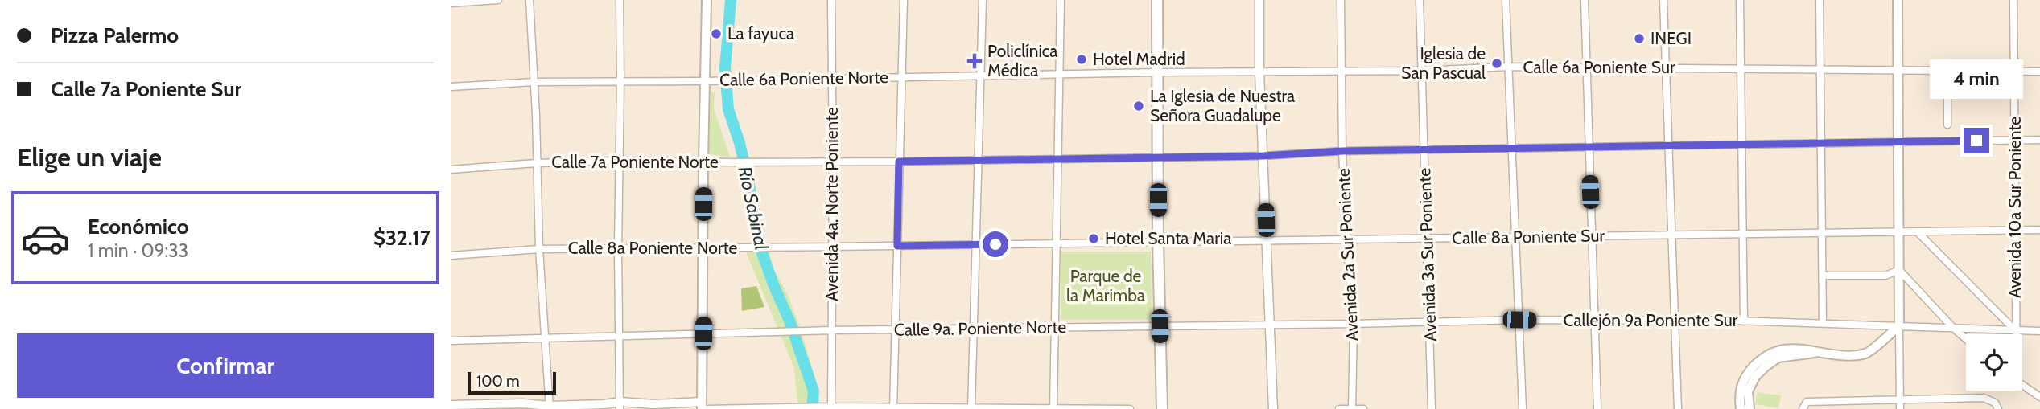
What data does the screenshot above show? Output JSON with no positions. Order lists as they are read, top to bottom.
{
  "streets": {
    "street": [
      "Calle 6a Poniente Sur",
      "Calle 6a Poniente Norte",
      "Calle 7a Poniente Norte",
      "Avenida 4a. Norte Poniente",
      "Avenida 10a Sur Poniente",
      "Calle 8a Poniente Sur",
      "Calle 8a Poniente Norte",
      "Avenida 2a Sur Poniente",
      "Avenida 3a Sur Poniente",
      "Callejón 9a Poniente Sur",
      "Calle 9a. Poniente Norte"
    ]
  },
  "crossings": [
    ["Calle 6a Poniente Sur", "Calle 6a Poniente Norte"],
    ["Calle 6a Poniente Sur", "Avenida 10a Sur Poniente"],
    ["Calle 6a Poniente Sur", "Avenida 2a Sur Poniente"],
    ["Calle 6a Poniente Sur", "Avenida 3a Sur Poniente"],
    ["Calle 6a Poniente Norte", "Avenida 4a. Norte Poniente"],
    ["Calle 7a Poniente Norte", "Avenida 4a. Norte Poniente"],
    ["Calle 7a Poniente Norte", "Avenida 10a Sur Poniente"],
    ["Calle 7a Poniente Norte", "Avenida 2a Sur Poniente"],
    ["Calle 7a Poniente Norte", "Avenida 3a Sur Poniente"],
    ["Avenida 4a. Norte Poniente", "Calle 8a Poniente Norte"],
    ["Avenida 4a. Norte Poniente", "Calle 9a. Poniente Norte"],
    ["Avenida 10a Sur Poniente", "Calle 8a Poniente Sur"],
    ["Avenida 10a Sur Poniente", "Callejón 9a Poniente Sur"],
    ["Calle 8a Poniente Sur", "Calle 8a Poniente Norte"],
    ["Calle 8a Poniente Sur", "Avenida 2a Sur Poniente"],
    ["Calle 8a Poniente Sur", "Avenida 3a Sur Poniente"],
    ["Avenida 2a Sur Poniente", "Callejón 9a Poniente Sur"],
    ["Avenida 3a Sur Poniente", "Callejón 9a Poniente Sur"],
    ["Callejón 9a Poniente Sur", "Calle 9a. Poniente Norte"]
  ],
  "water": ["Río Sabinal"],
  "parks": ["Parque de la Marimba"],
  "places": {
    "other": [
      "La fayuca",
      "INEGI",
      "Hotel Madrid",
      "Iglesia de San Pascual",
      "La Iglesia de Nuestra Señora Guadalupe",
      "Hotel Santa Maria"
    ],
    "health": ["Policlínica Médica"]
  },
  "scale_bar": "100 m",
  "page": {
    "banner": ["Pizza Palermo", "Calle 7a Poniente Sur"],
    "bubble": "4 min",
    "heading": "Elige un viaje",
    "list": [
      {
        "name": "Económico",
        "note": "1 min · 09:33",
        "value": "$32.17"
      }
    ],
    "buttons": "Confirmar",
    "scale": "100 m"
  }
}
